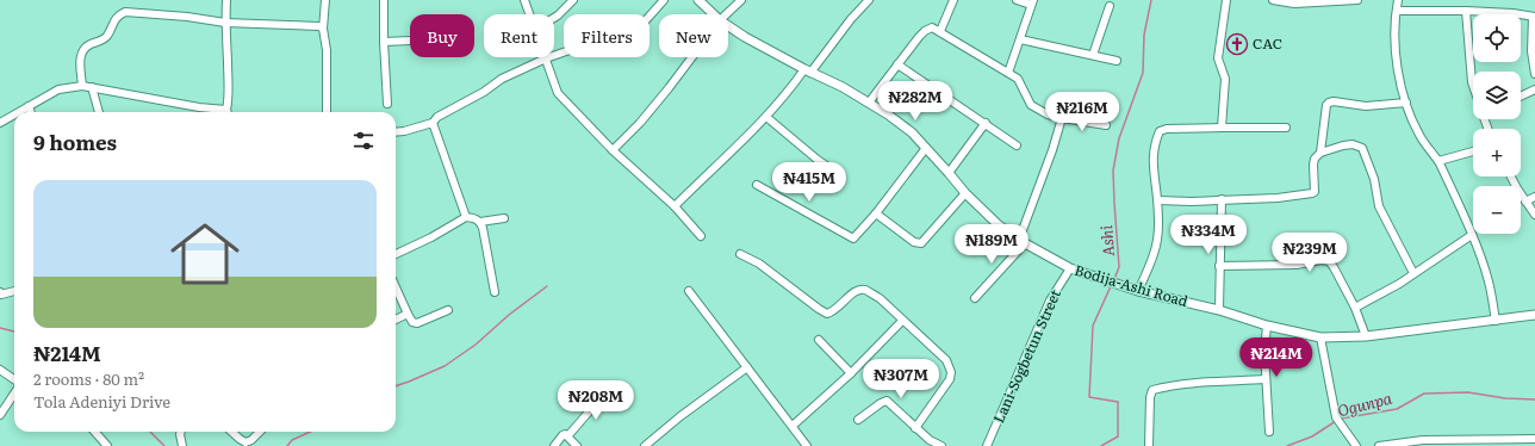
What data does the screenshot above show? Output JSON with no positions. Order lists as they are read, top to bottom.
{
  "streets": {
    "street": ["Bodija-Ashi Road", "Lani-Sogbetun Street"]
  },
  "crossings": [
    ["Bodija-Ashi Road", "Lani-Sogbetun Street"]
  ],
  "water": ["Ashi", "Ogunpa"],
  "places": {
    "church": ["CAC"]
  },
  "page": {
    "map_buttons": ["+", "−"],
    "chip": [
      "Buy",
      "Rent",
      "Filters",
      "New"
    ],
    "price": [
      "₦282M",
      "₦216M",
      "₦415M",
      "₦334M",
      "₦189M",
      "₦239M",
      "₦214M",
      "₦307M",
      "₦208M"
    ],
    "heading": "9 homes",
    "list": [
      {
        "name": "₦214M",
        "note": "2 rooms · 80 m² · Tola Adeniyi Drive"
      }
    ]
  }
}
